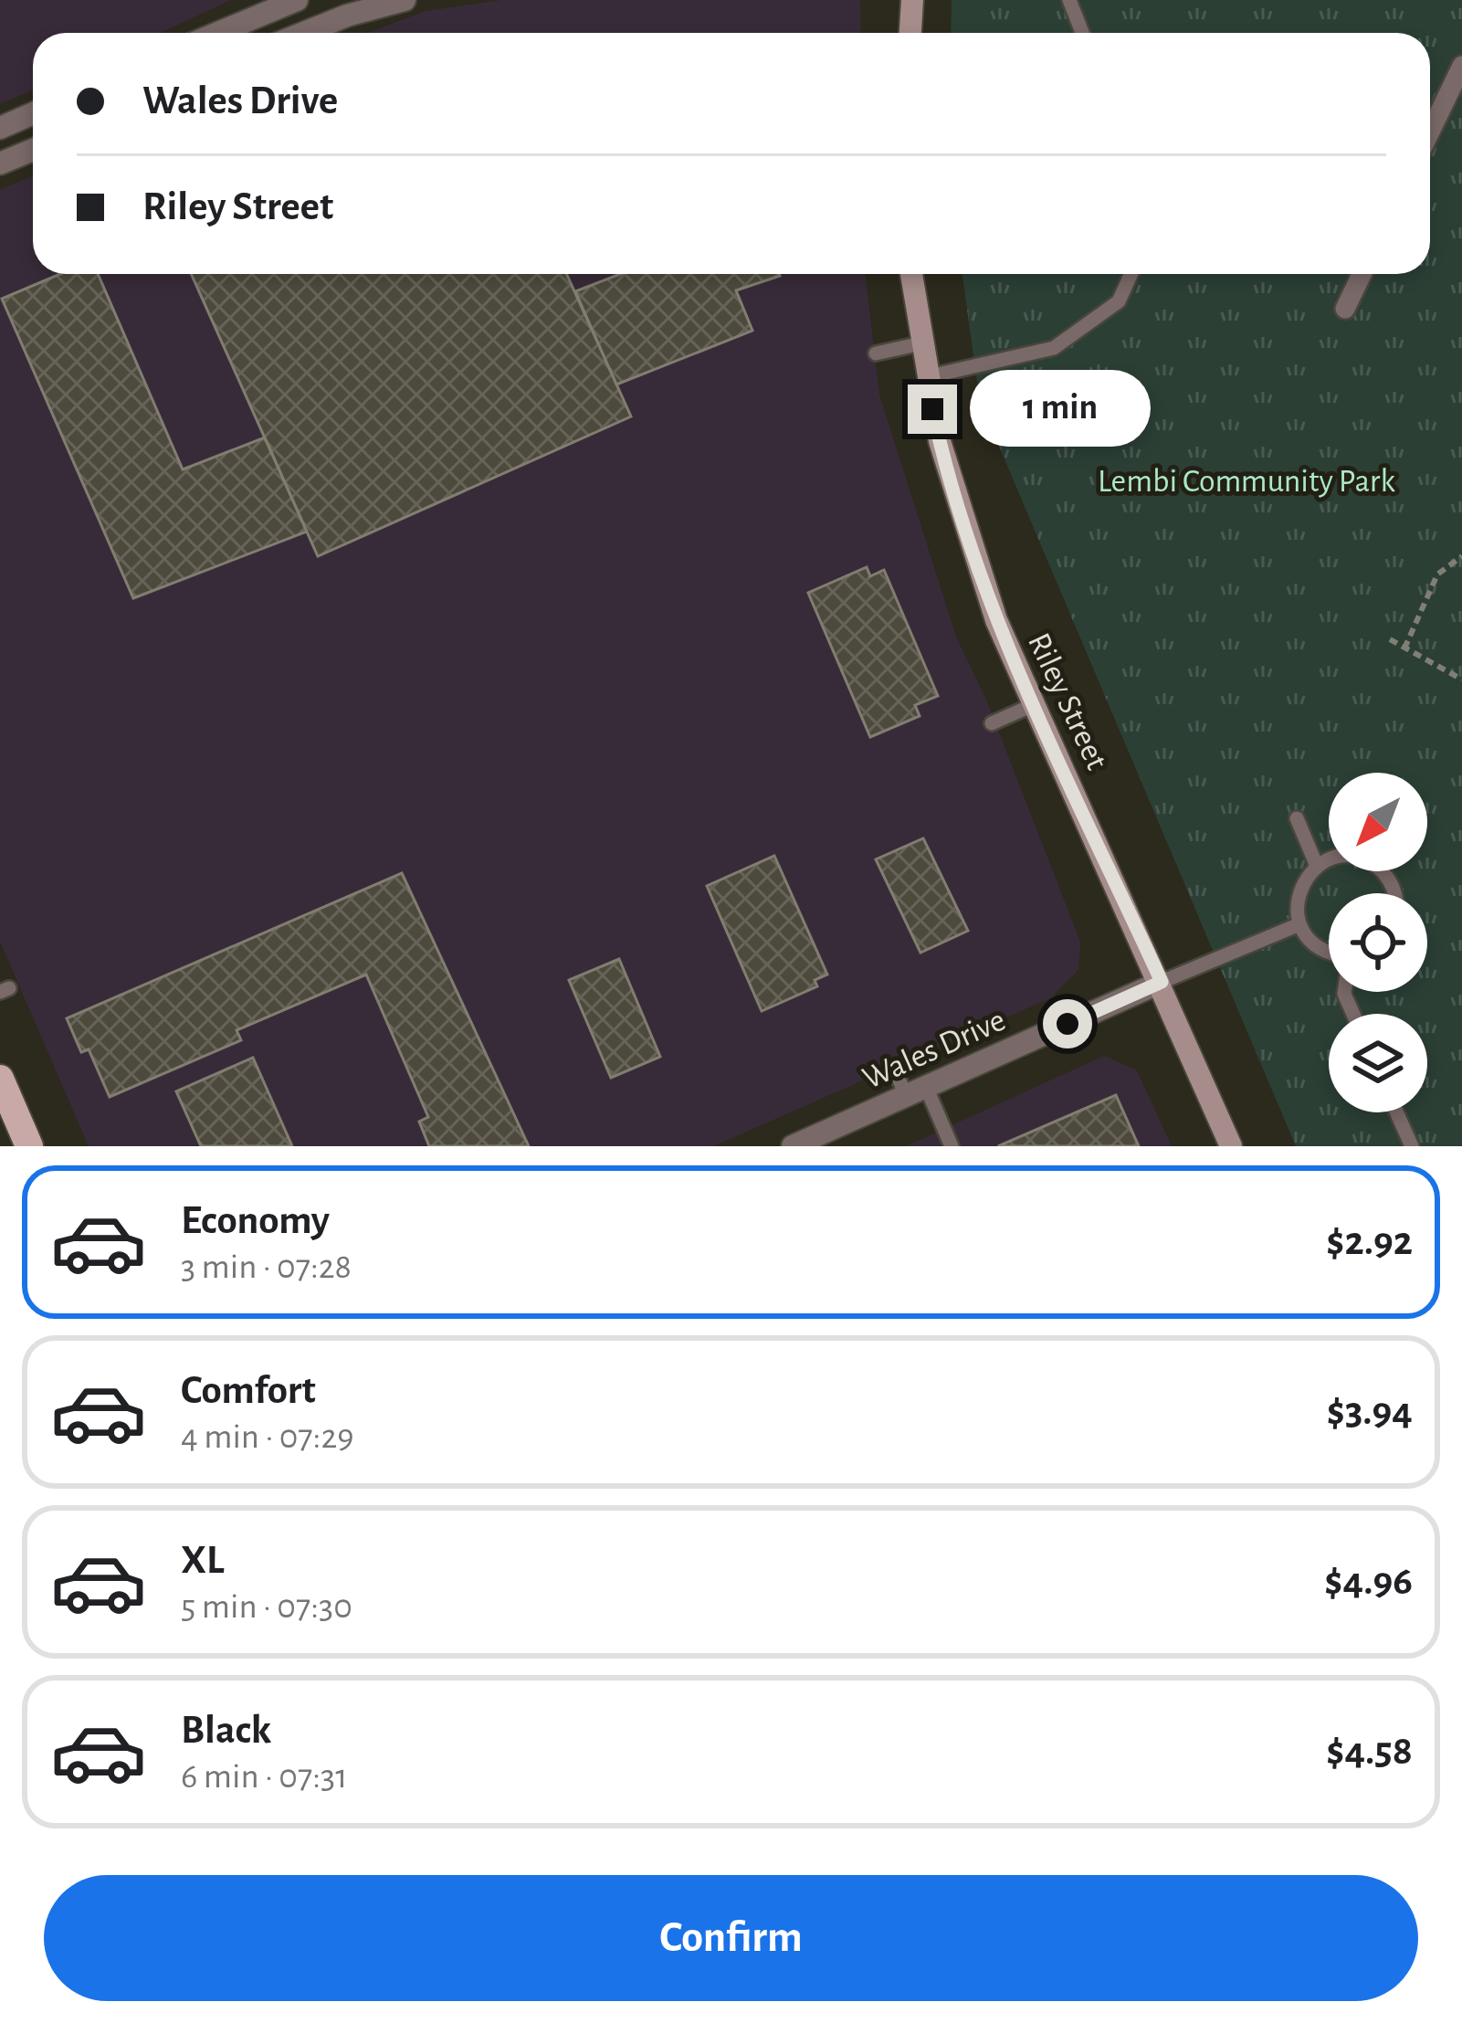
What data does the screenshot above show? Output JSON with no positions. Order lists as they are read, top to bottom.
{
  "streets": {
    "main road": ["Riley Street"],
    "street": ["Wales Drive"]
  },
  "crossings": [
    ["Riley Street", "Wales Drive"]
  ],
  "parks": ["Lembi Community Park"],
  "north": "bottom left",
  "page": {
    "banner": ["Wales Drive", "Riley Street"],
    "bubble": "1 min",
    "list": [
      {
        "name": "Economy",
        "note": "3 min · 07:28",
        "value": "$2.92"
      },
      {
        "name": "Comfort",
        "note": "4 min · 07:29",
        "value": "$3.94"
      },
      {
        "name": "XL",
        "note": "5 min · 07:30",
        "value": "$4.96"
      },
      {
        "name": "Black",
        "note": "6 min · 07:31",
        "value": "$4.58"
      }
    ],
    "buttons": "Confirm"
  }
}
